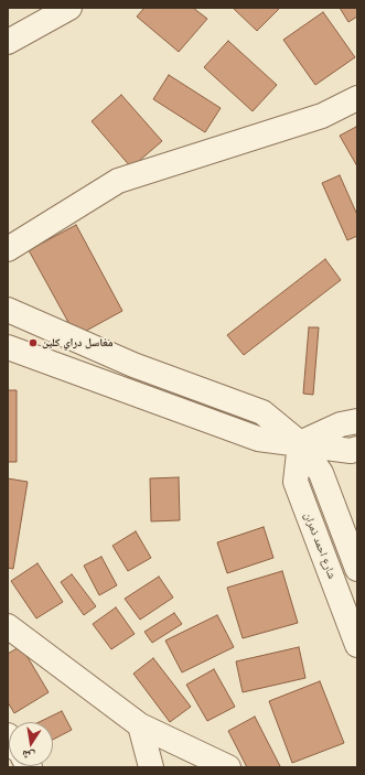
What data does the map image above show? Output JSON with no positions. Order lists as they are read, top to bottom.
{
  "streets": {
    "street": ["شارع احمد ذمران"]
  },
  "places": ["مغاسل دراي كلين"],
  "north": "bottom"
}
